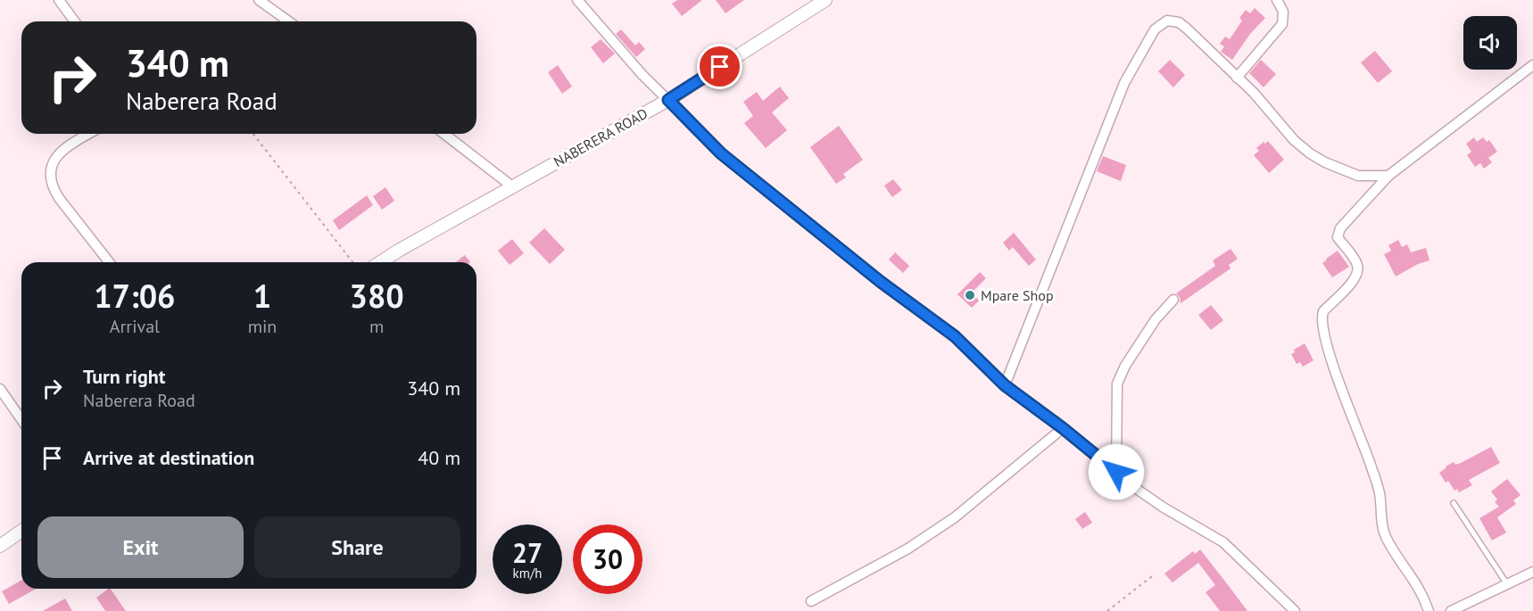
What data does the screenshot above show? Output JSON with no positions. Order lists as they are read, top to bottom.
{
  "streets": {
    "street": ["NABERERA ROAD"]
  },
  "places": ["Mpare Shop"],
  "page": {
    "turn": ["340 m", "Naberera Road"],
    "eta": [
      "17:06",
      "Arrival",
      "1",
      "min",
      "380",
      "m"
    ],
    "list": [
      {
        "name": "Turn right",
        "note": "Naberera Road",
        "value": "340 m"
      },
      {
        "name": "Arrive at destination",
        "value": "40 m"
      }
    ],
    "buttons": ["Exit", "Share"],
    "speed": "27 km/h",
    "limit": "30"
  }
}
